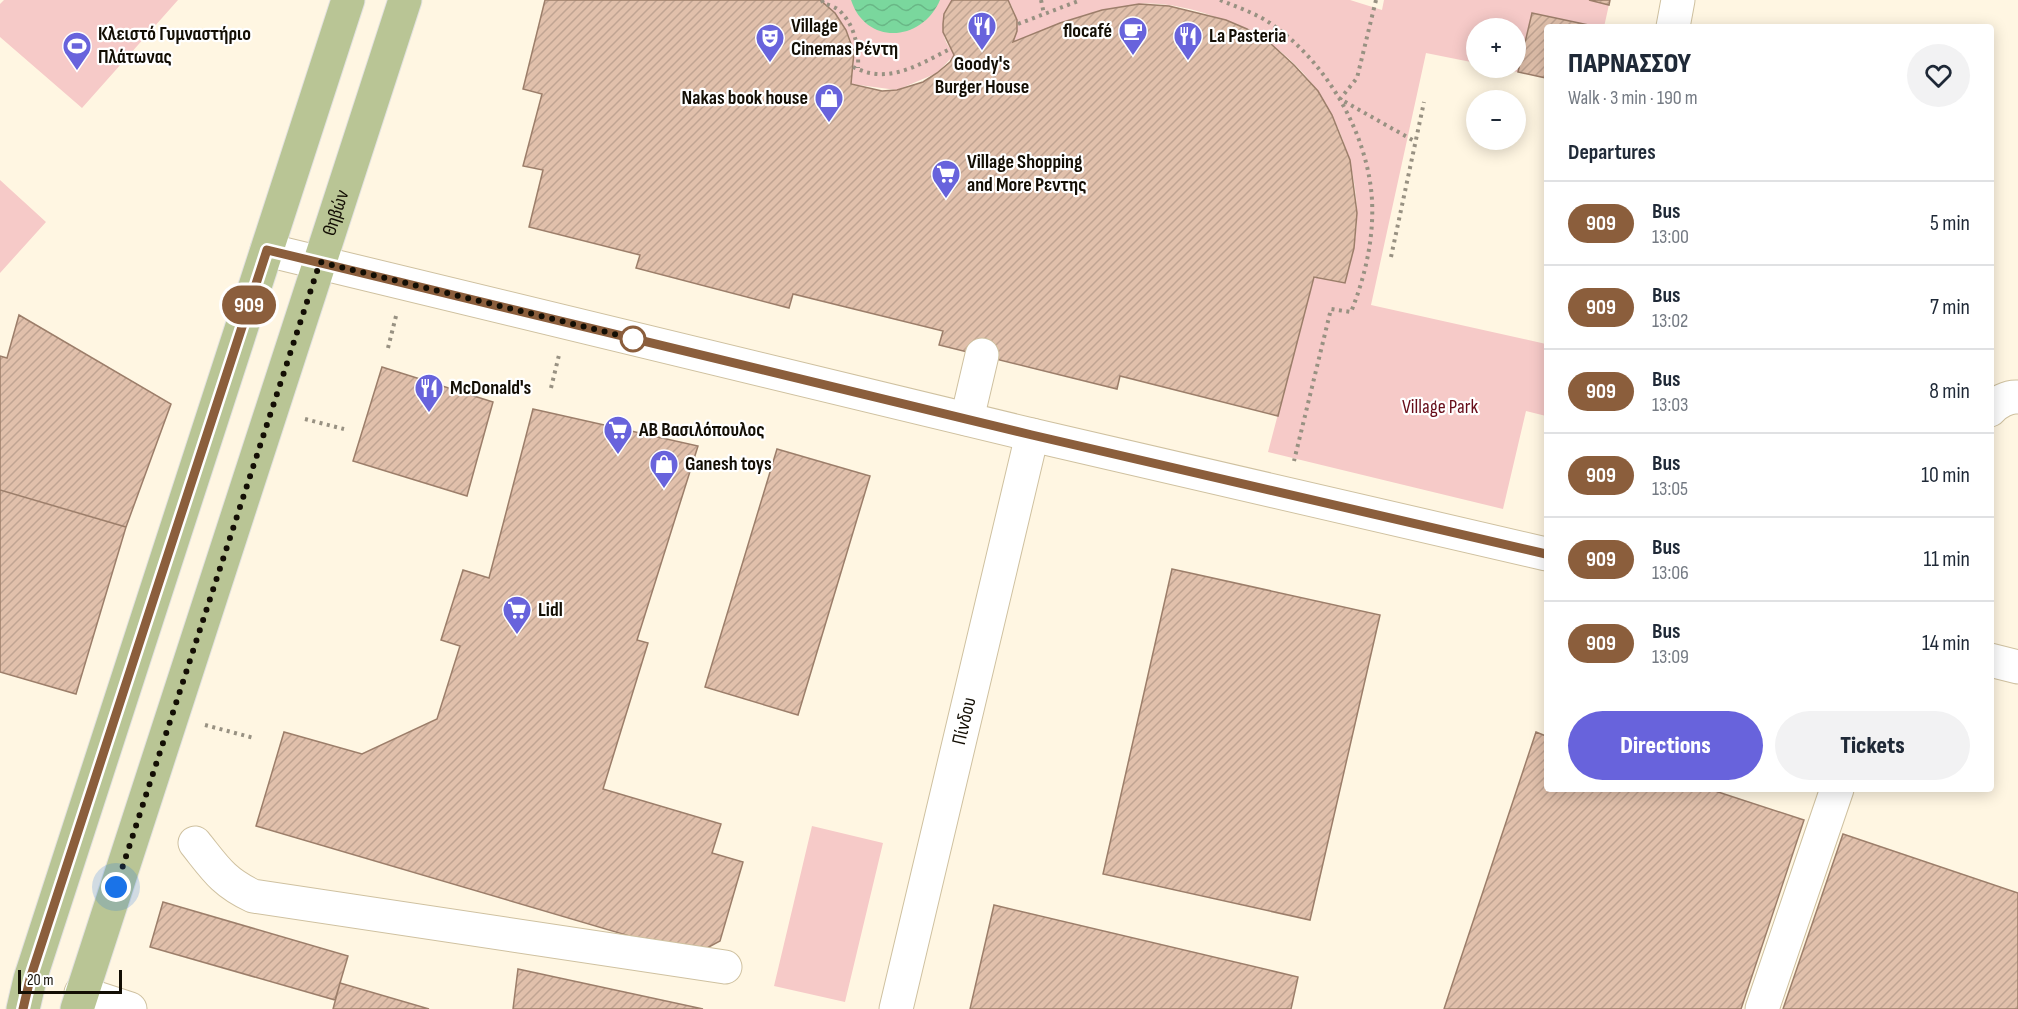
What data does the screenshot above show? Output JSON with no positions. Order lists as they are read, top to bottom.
{
  "streets": {
    "main road": ["Θηβών"],
    "street": ["Πίνδου"]
  },
  "parks": ["Village Park"],
  "places": {
    "restaurant": ["Goody's Burger House", "La Pasteria", "McDonald's"],
    "cafe": ["flocafé"],
    "theatre": ["Village Cinemas Ρέντη"],
    "sports": ["Κλειστό Γυμναστήριο Πλάτωνας"],
    "shop": ["Nakas book house", "Ganesh toys"],
    "supermarket": ["Village Shopping and More Ρεντης", "ΑΒ Βασιλόπουλος", "Lidl"]
  },
  "lines": ["bus line 909"],
  "scale_bar": "20 m",
  "page": {
    "on_map": "909",
    "map_buttons": ["+", "−"],
    "heading": [
      ["ΠΑΡΝΑΣΣΟΥ", "Walk · 3 min · 190 m"],
      "Departures"
    ],
    "list": [
      {
        "mark": "909",
        "name": "Bus",
        "note": "13:00",
        "value": "5 min"
      },
      {
        "mark": "909",
        "name": "Bus",
        "note": "13:02",
        "value": "7 min"
      },
      {
        "mark": "909",
        "name": "Bus",
        "note": "13:03",
        "value": "8 min"
      },
      {
        "mark": "909",
        "name": "Bus",
        "note": "13:05",
        "value": "10 min"
      },
      {
        "mark": "909",
        "name": "Bus",
        "note": "13:06",
        "value": "11 min"
      },
      {
        "mark": "909",
        "name": "Bus",
        "note": "13:09",
        "value": "14 min"
      }
    ],
    "buttons": ["Directions", "Tickets"],
    "scale": "20 m"
  }
}
